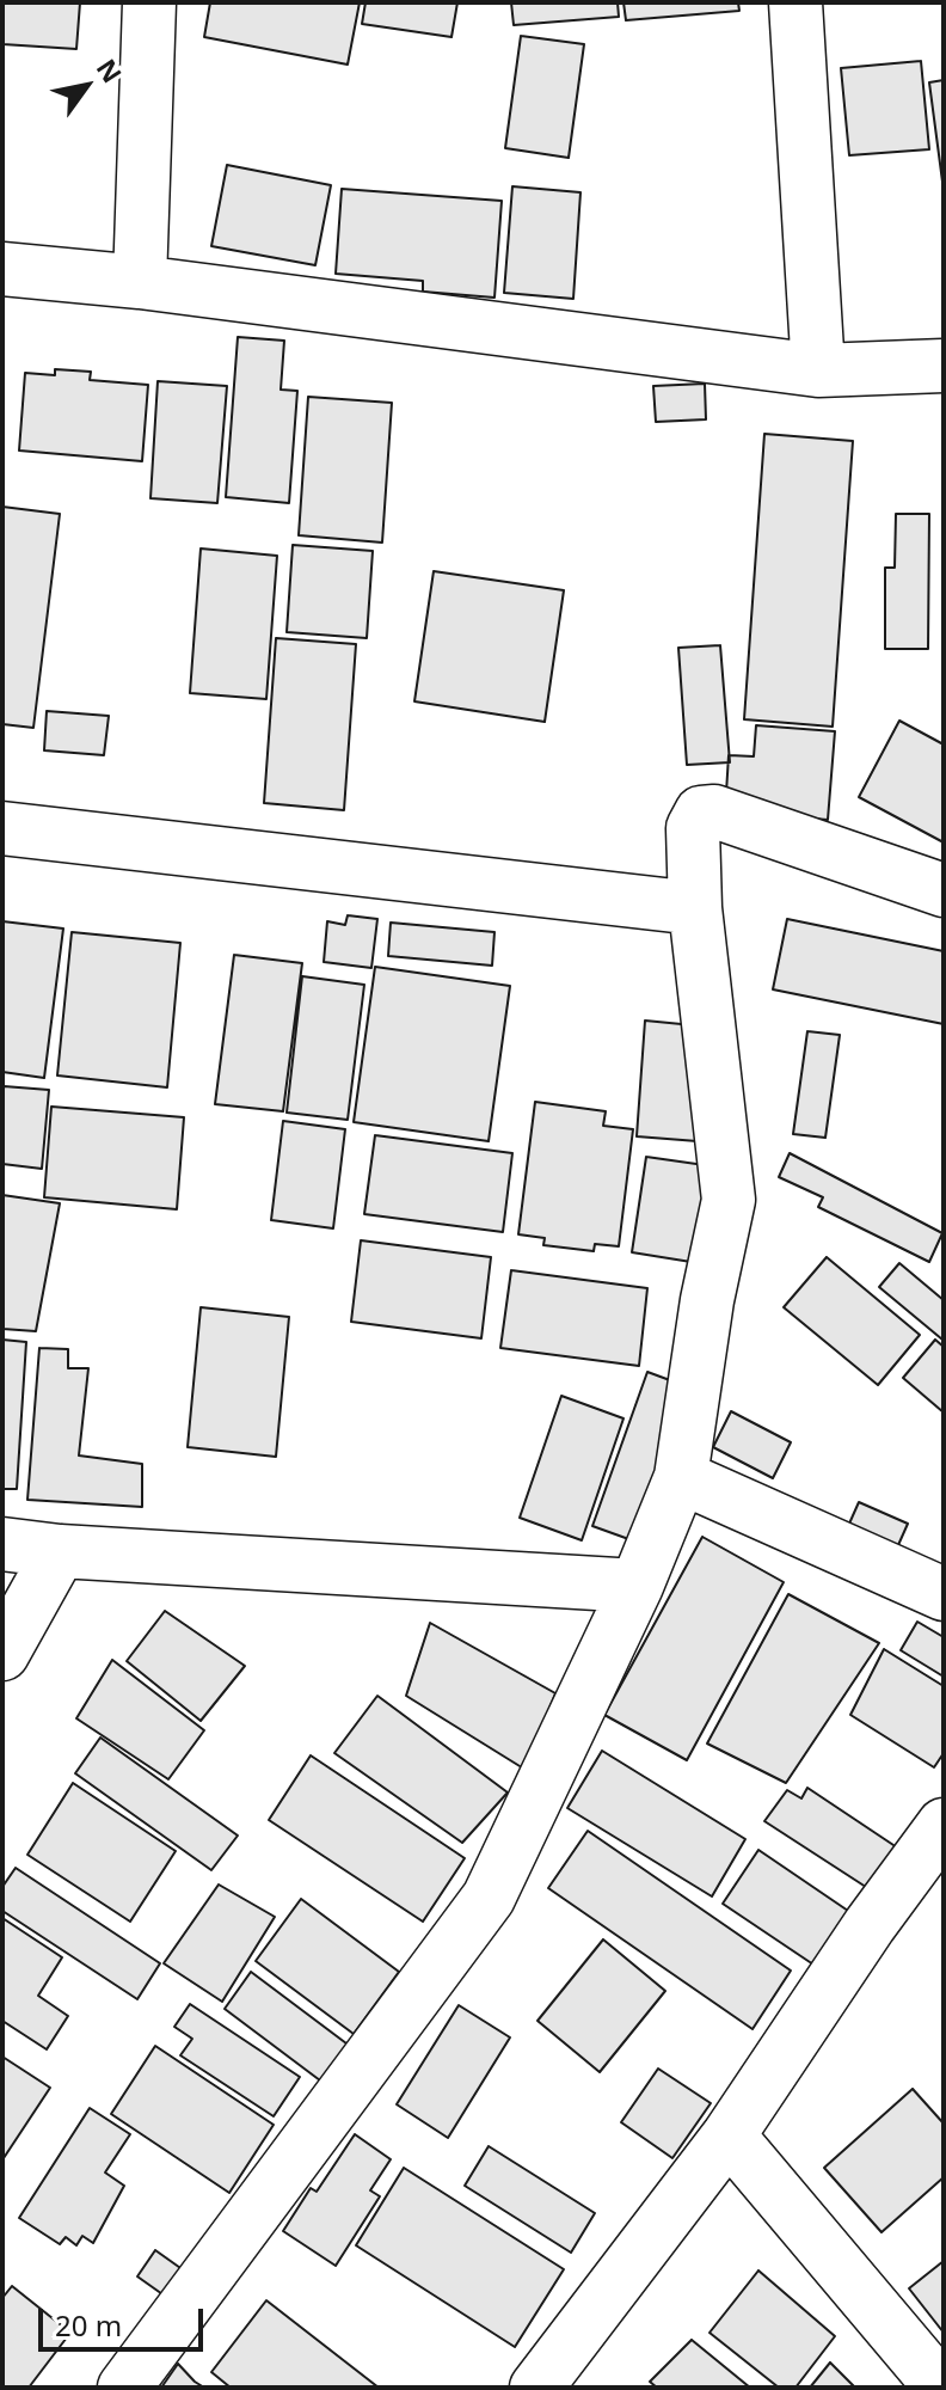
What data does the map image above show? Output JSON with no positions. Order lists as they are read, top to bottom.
{
  "scale_bar": "20 m",
  "north": "top right"
}
